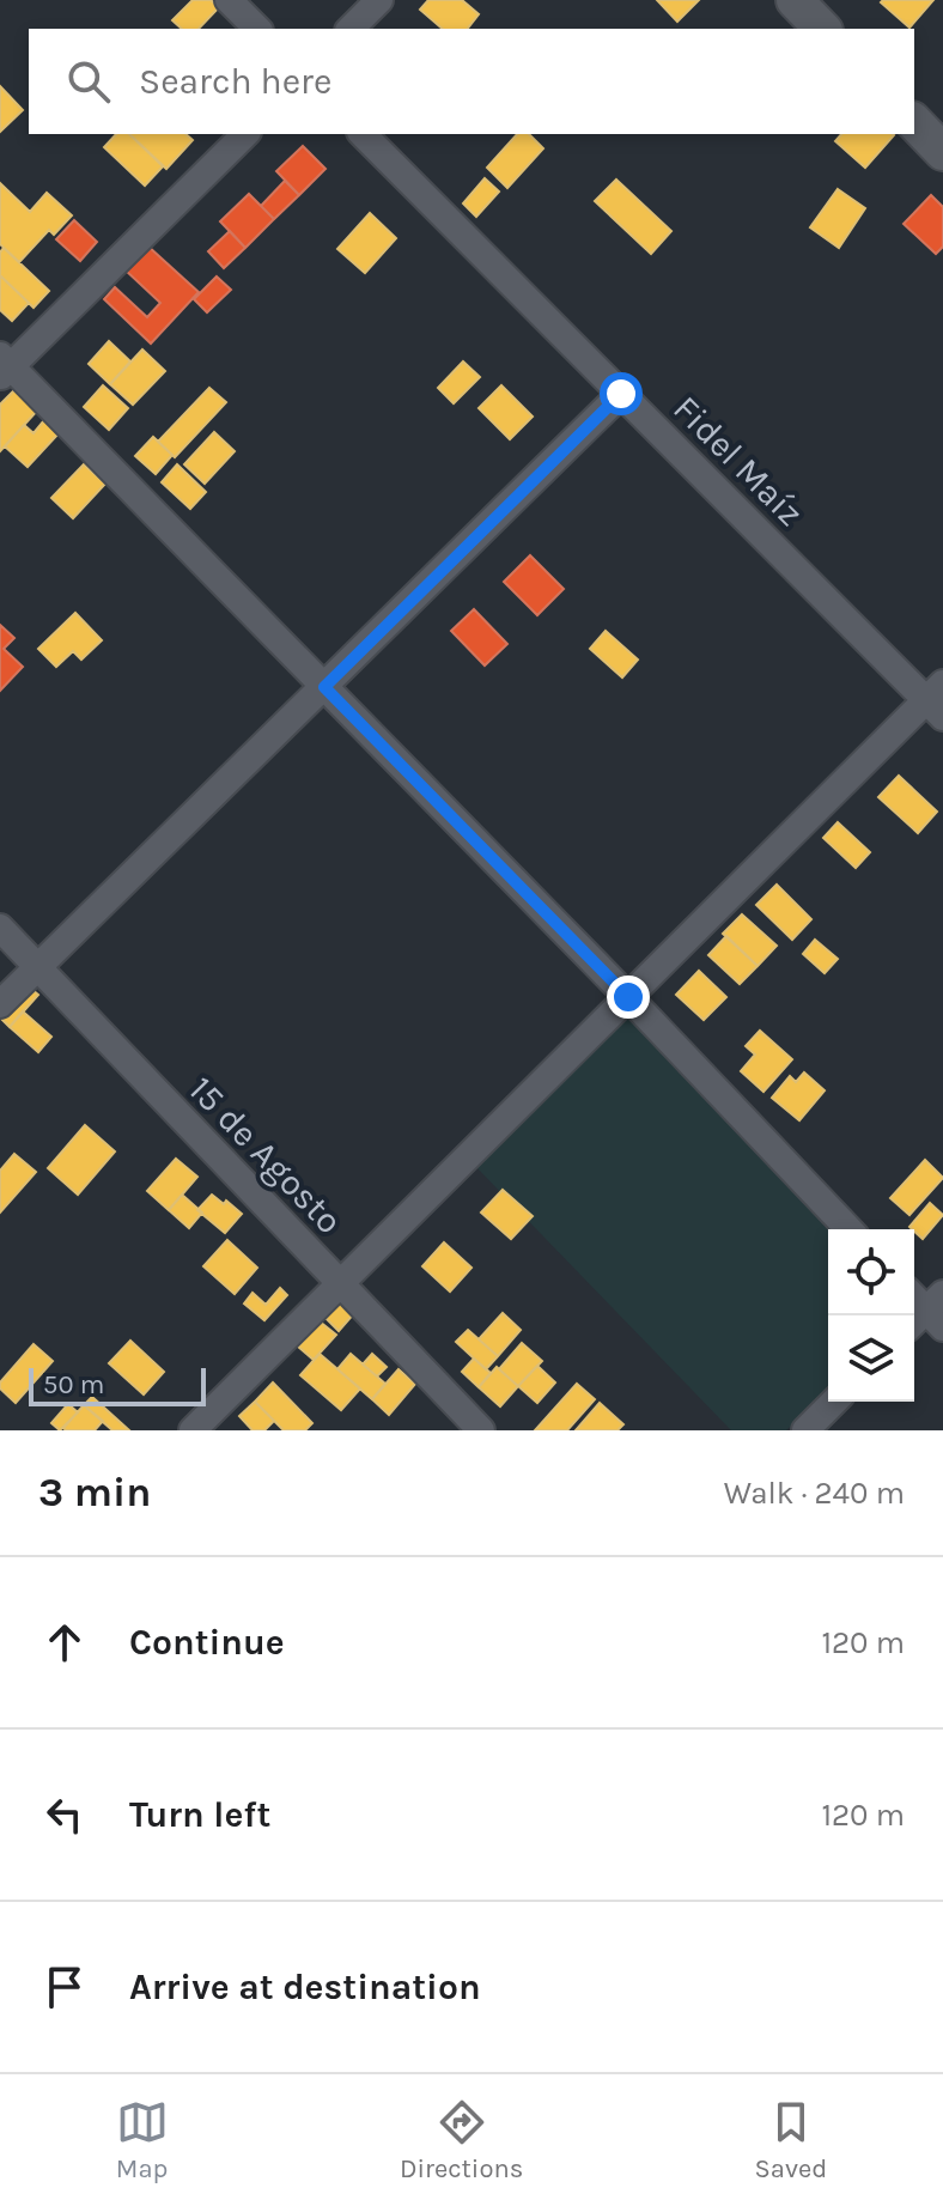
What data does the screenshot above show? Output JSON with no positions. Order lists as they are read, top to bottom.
{
  "streets": {
    "street": ["Fidel Maíz", "15 de Agosto"]
  },
  "scale_bar": "50 m",
  "page": {
    "search": "Search here",
    "scale": "50 m",
    "heading": ["3 min", "Walk · 240 m"],
    "list": [
      ["Continue", "120 m"],
      ["Turn left", "120 m"],
      "Arrive at destination"
    ],
    "nav": ["Map", "Directions", "Saved"]
  }
}
